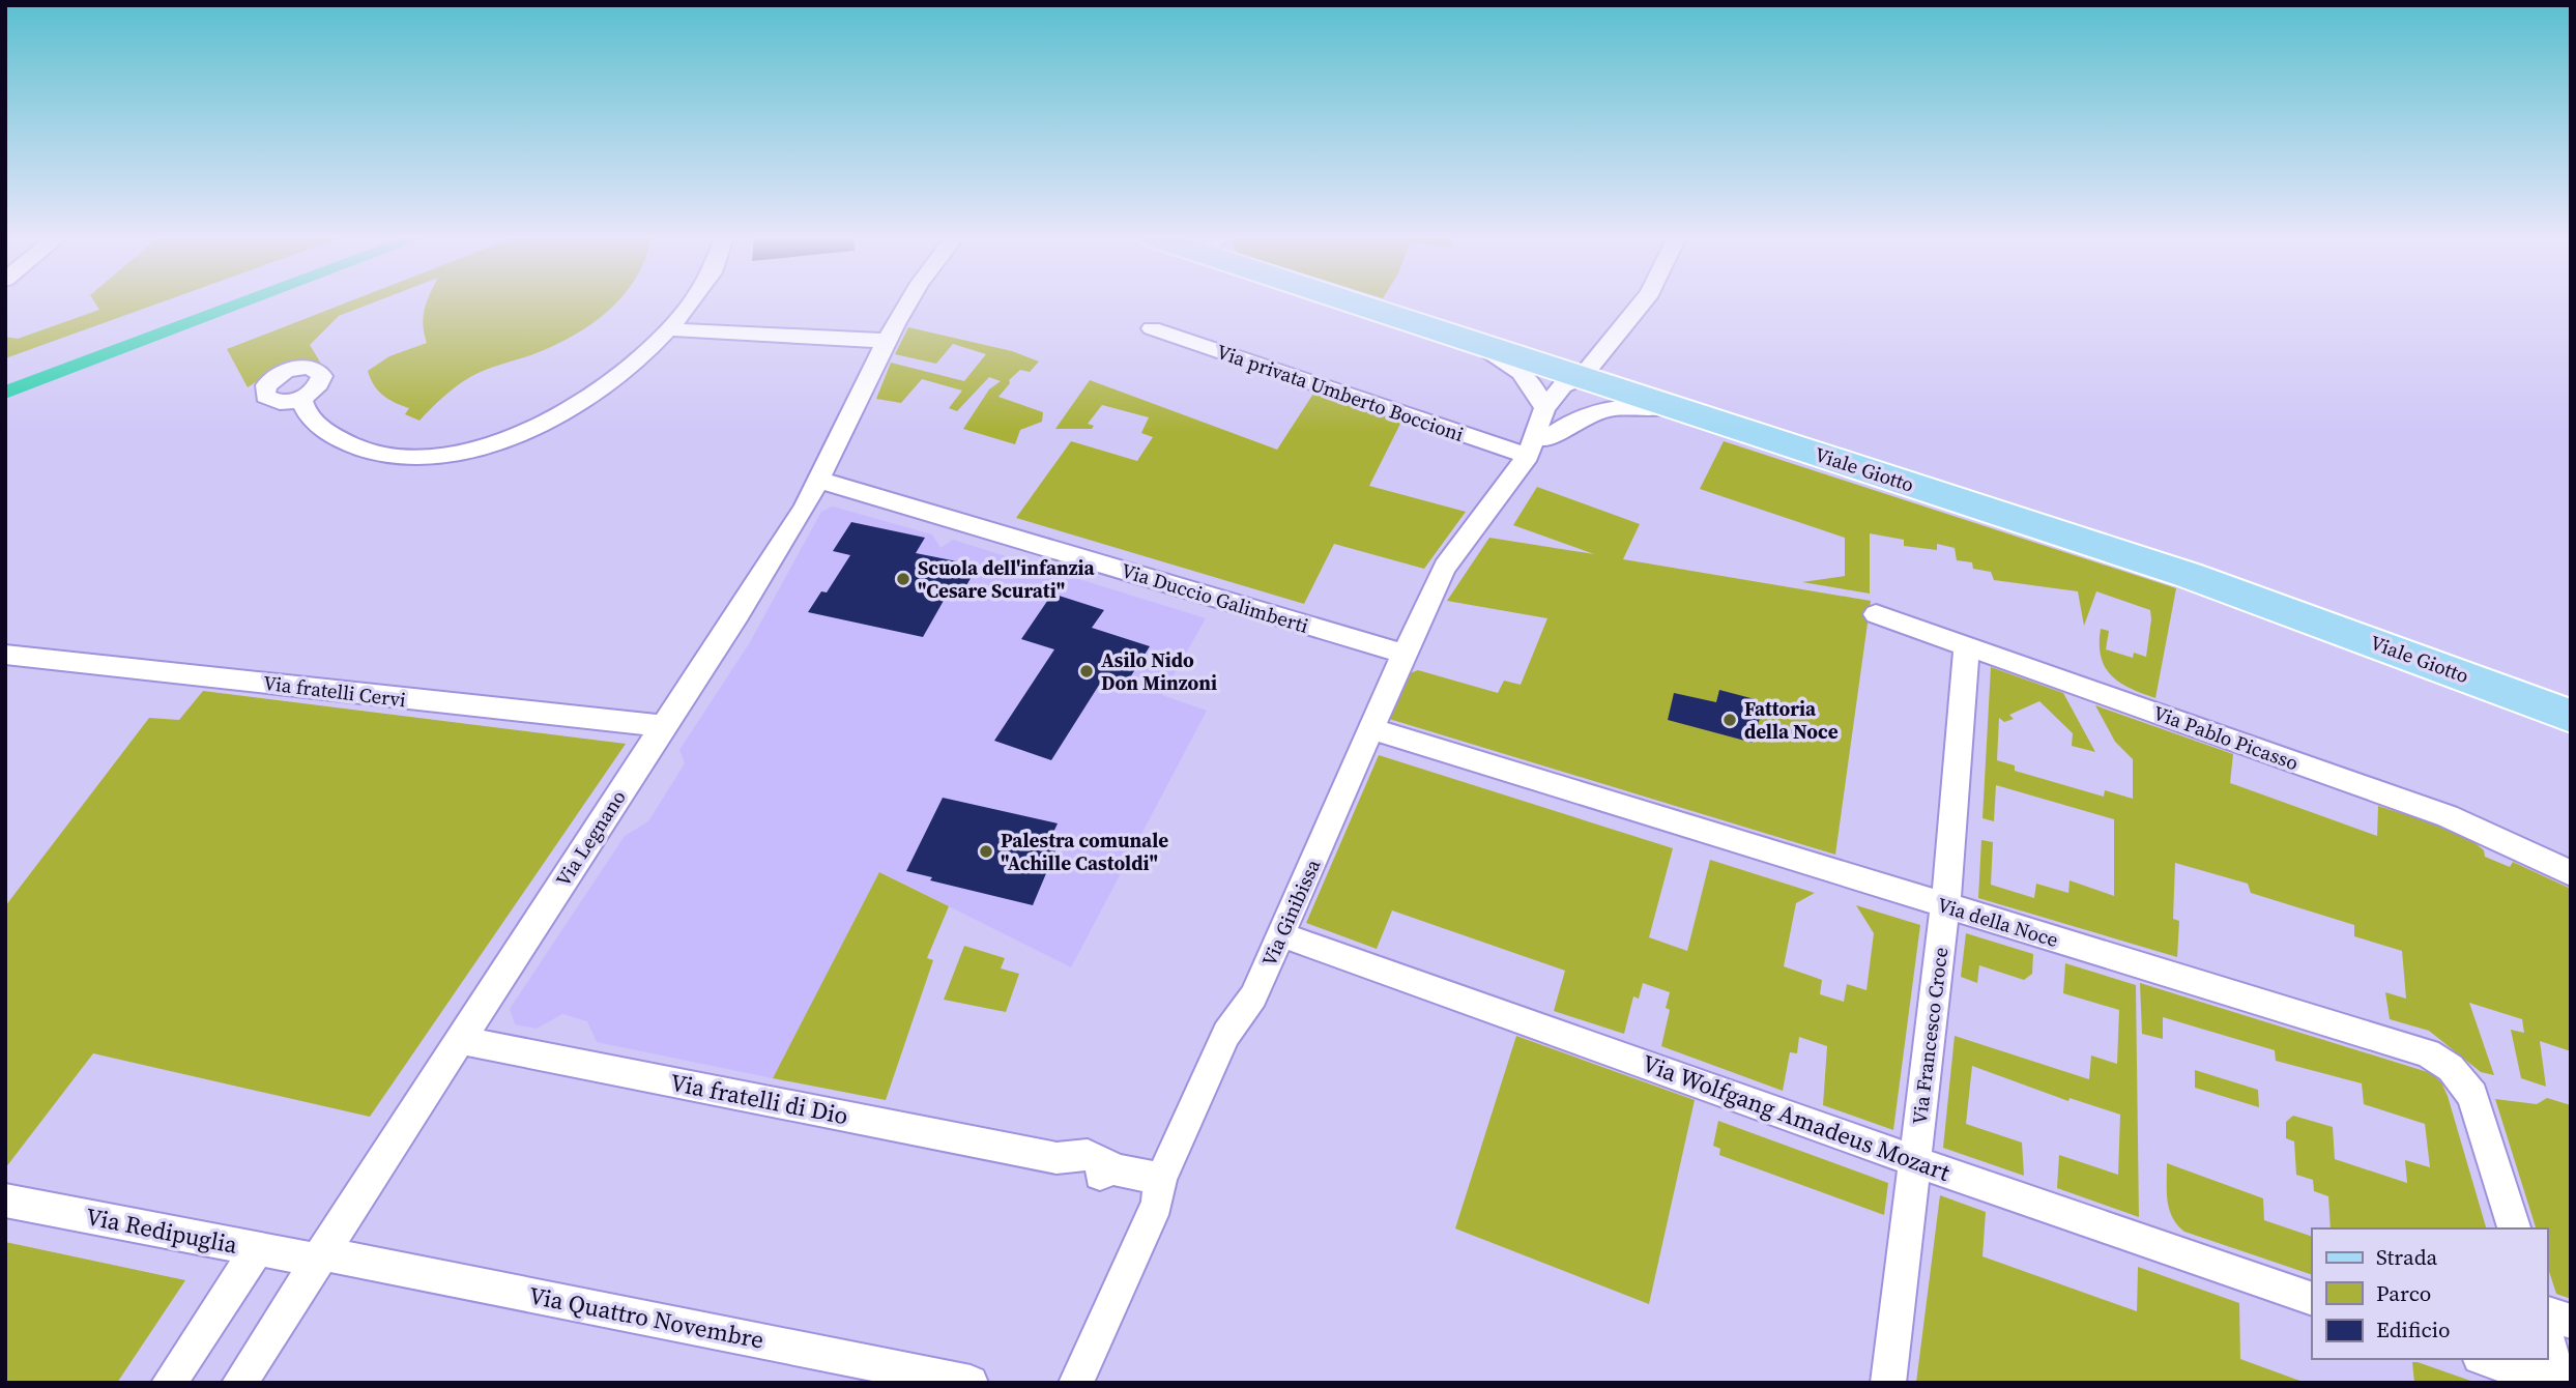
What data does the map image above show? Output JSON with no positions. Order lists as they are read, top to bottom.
{
  "streets": {
    "main road": ["Viale Giotto"],
    "street": [
      "Via privata Umberto Boccioni",
      "Via Duccio Galimberti",
      "Via fratelli Cervi",
      "Via Pablo Picasso",
      "Via Legnano",
      "Via Ginibissa",
      "Via della Noce",
      "Via Francesco Croce",
      "Via fratelli di Dio",
      "Via Wolfgang Amadeus Mozart",
      "Via Redipuglia",
      "Via Quattro Novembre"
    ]
  },
  "crossings": [
    ["Via privata Umberto Boccioni", "Via Ginibissa"],
    ["Viale Giotto", "Via Ginibissa"],
    ["Via Duccio Galimberti", "Via Legnano"],
    ["Via Duccio Galimberti", "Via Ginibissa"],
    ["Via fratelli Cervi", "Via Legnano"],
    ["Via Pablo Picasso", "Via Francesco Croce"],
    ["Via Legnano", "Via fratelli di Dio"],
    ["Via Legnano", "Via Redipuglia"],
    ["Via Legnano", "Via Quattro Novembre"],
    ["Via Ginibissa", "Via della Noce"],
    ["Via Ginibissa", "Via fratelli di Dio"],
    ["Via Ginibissa", "Via Wolfgang Amadeus Mozart"],
    ["Via della Noce", "Via Francesco Croce"],
    ["Via Francesco Croce", "Via Wolfgang Amadeus Mozart"],
    ["Via Redipuglia", "Via Quattro Novembre"]
  ],
  "places": [
    "Scuola dell'infanzia \"Cesare Scurati\"",
    "Asilo Nido Don Minzoni",
    "Fattoria della Noce",
    "Palestra comunale \"Achille Castoldi\""
  ],
  "legend": ["Strada", "Parco", "Edificio"]
}
